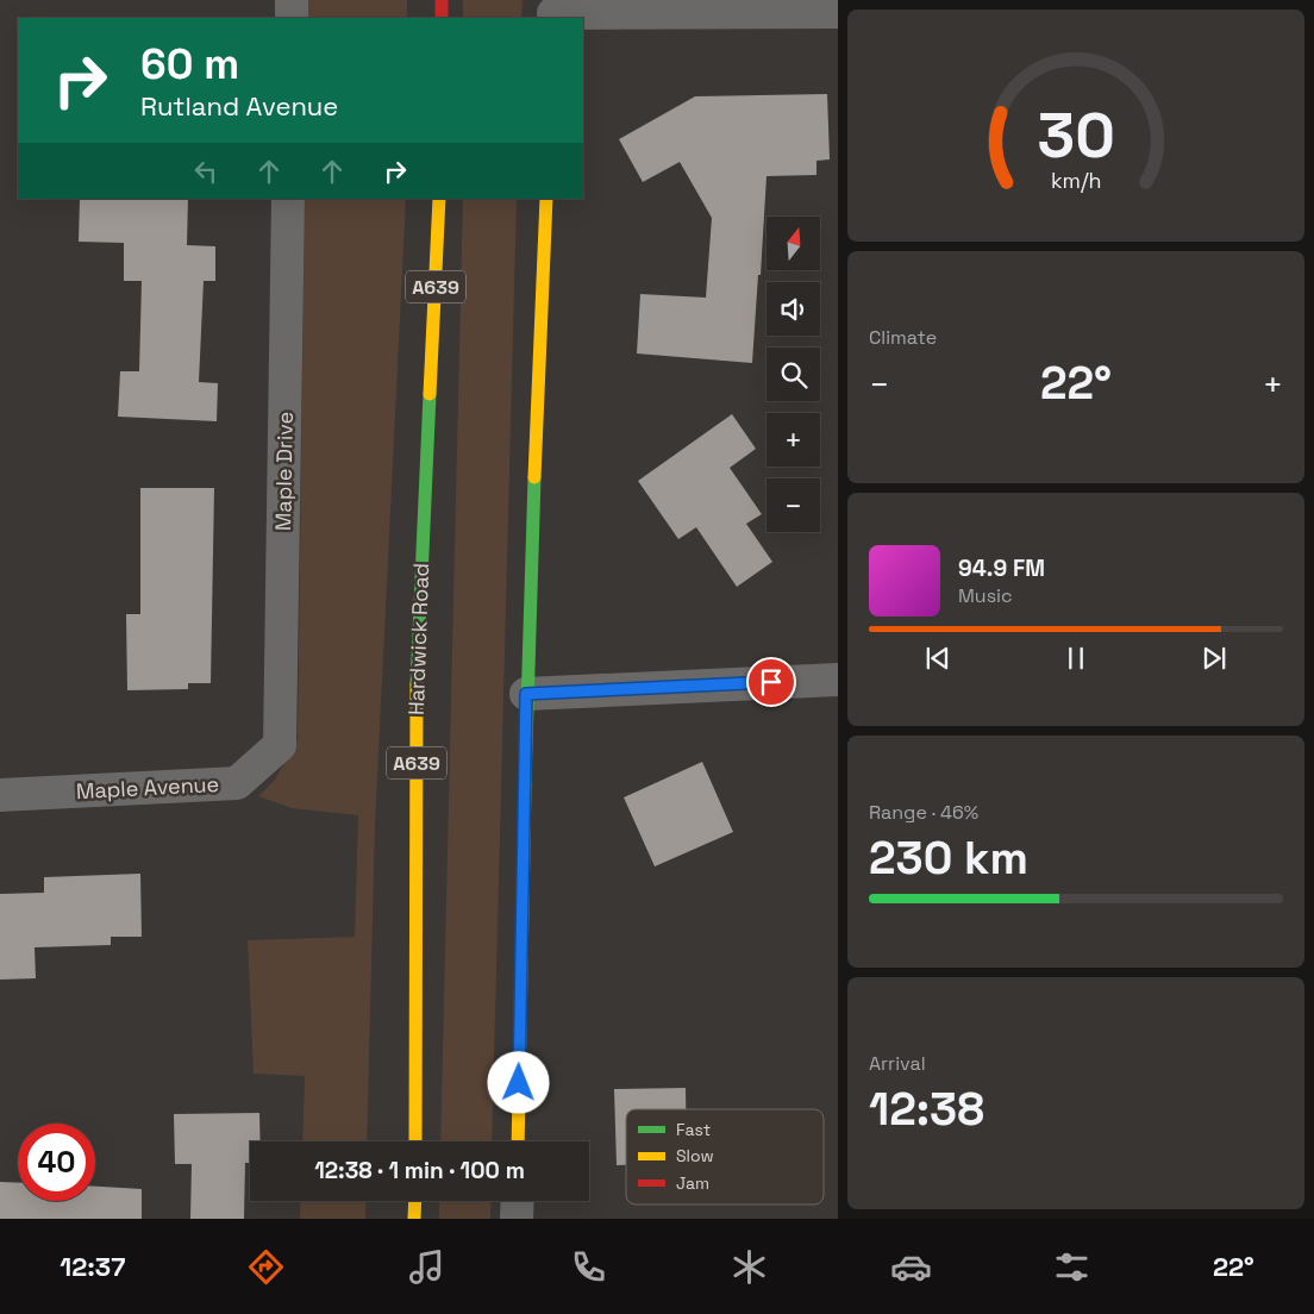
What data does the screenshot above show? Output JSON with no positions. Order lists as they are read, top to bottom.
{
  "streets": {
    "main road": ["A639", "Hardwick Road"],
    "street": ["Maple Drive", "Maple Avenue"]
  },
  "crossings": [
    ["Maple Drive", "Maple Avenue"]
  ],
  "legend": ["Fast", "Slow", "Jam"],
  "north": "top",
  "page": {
    "turn": ["60 m", "Rutland Avenue"],
    "map_buttons": ["+", "−"],
    "tile": [
      "Climate",
      ["Range · 46%", "230 km"],
      ["Arrival", "12:38"]
    ],
    "heat": ["−", "22°", "+"],
    "song": ["94.9 FM", "Music"],
    "limit": "40",
    "trip": "12:38 · 1 min · 100 m",
    "tabs": ["12:37", "22°"],
    "gauge": ["30", "km/h"]
  }
}
